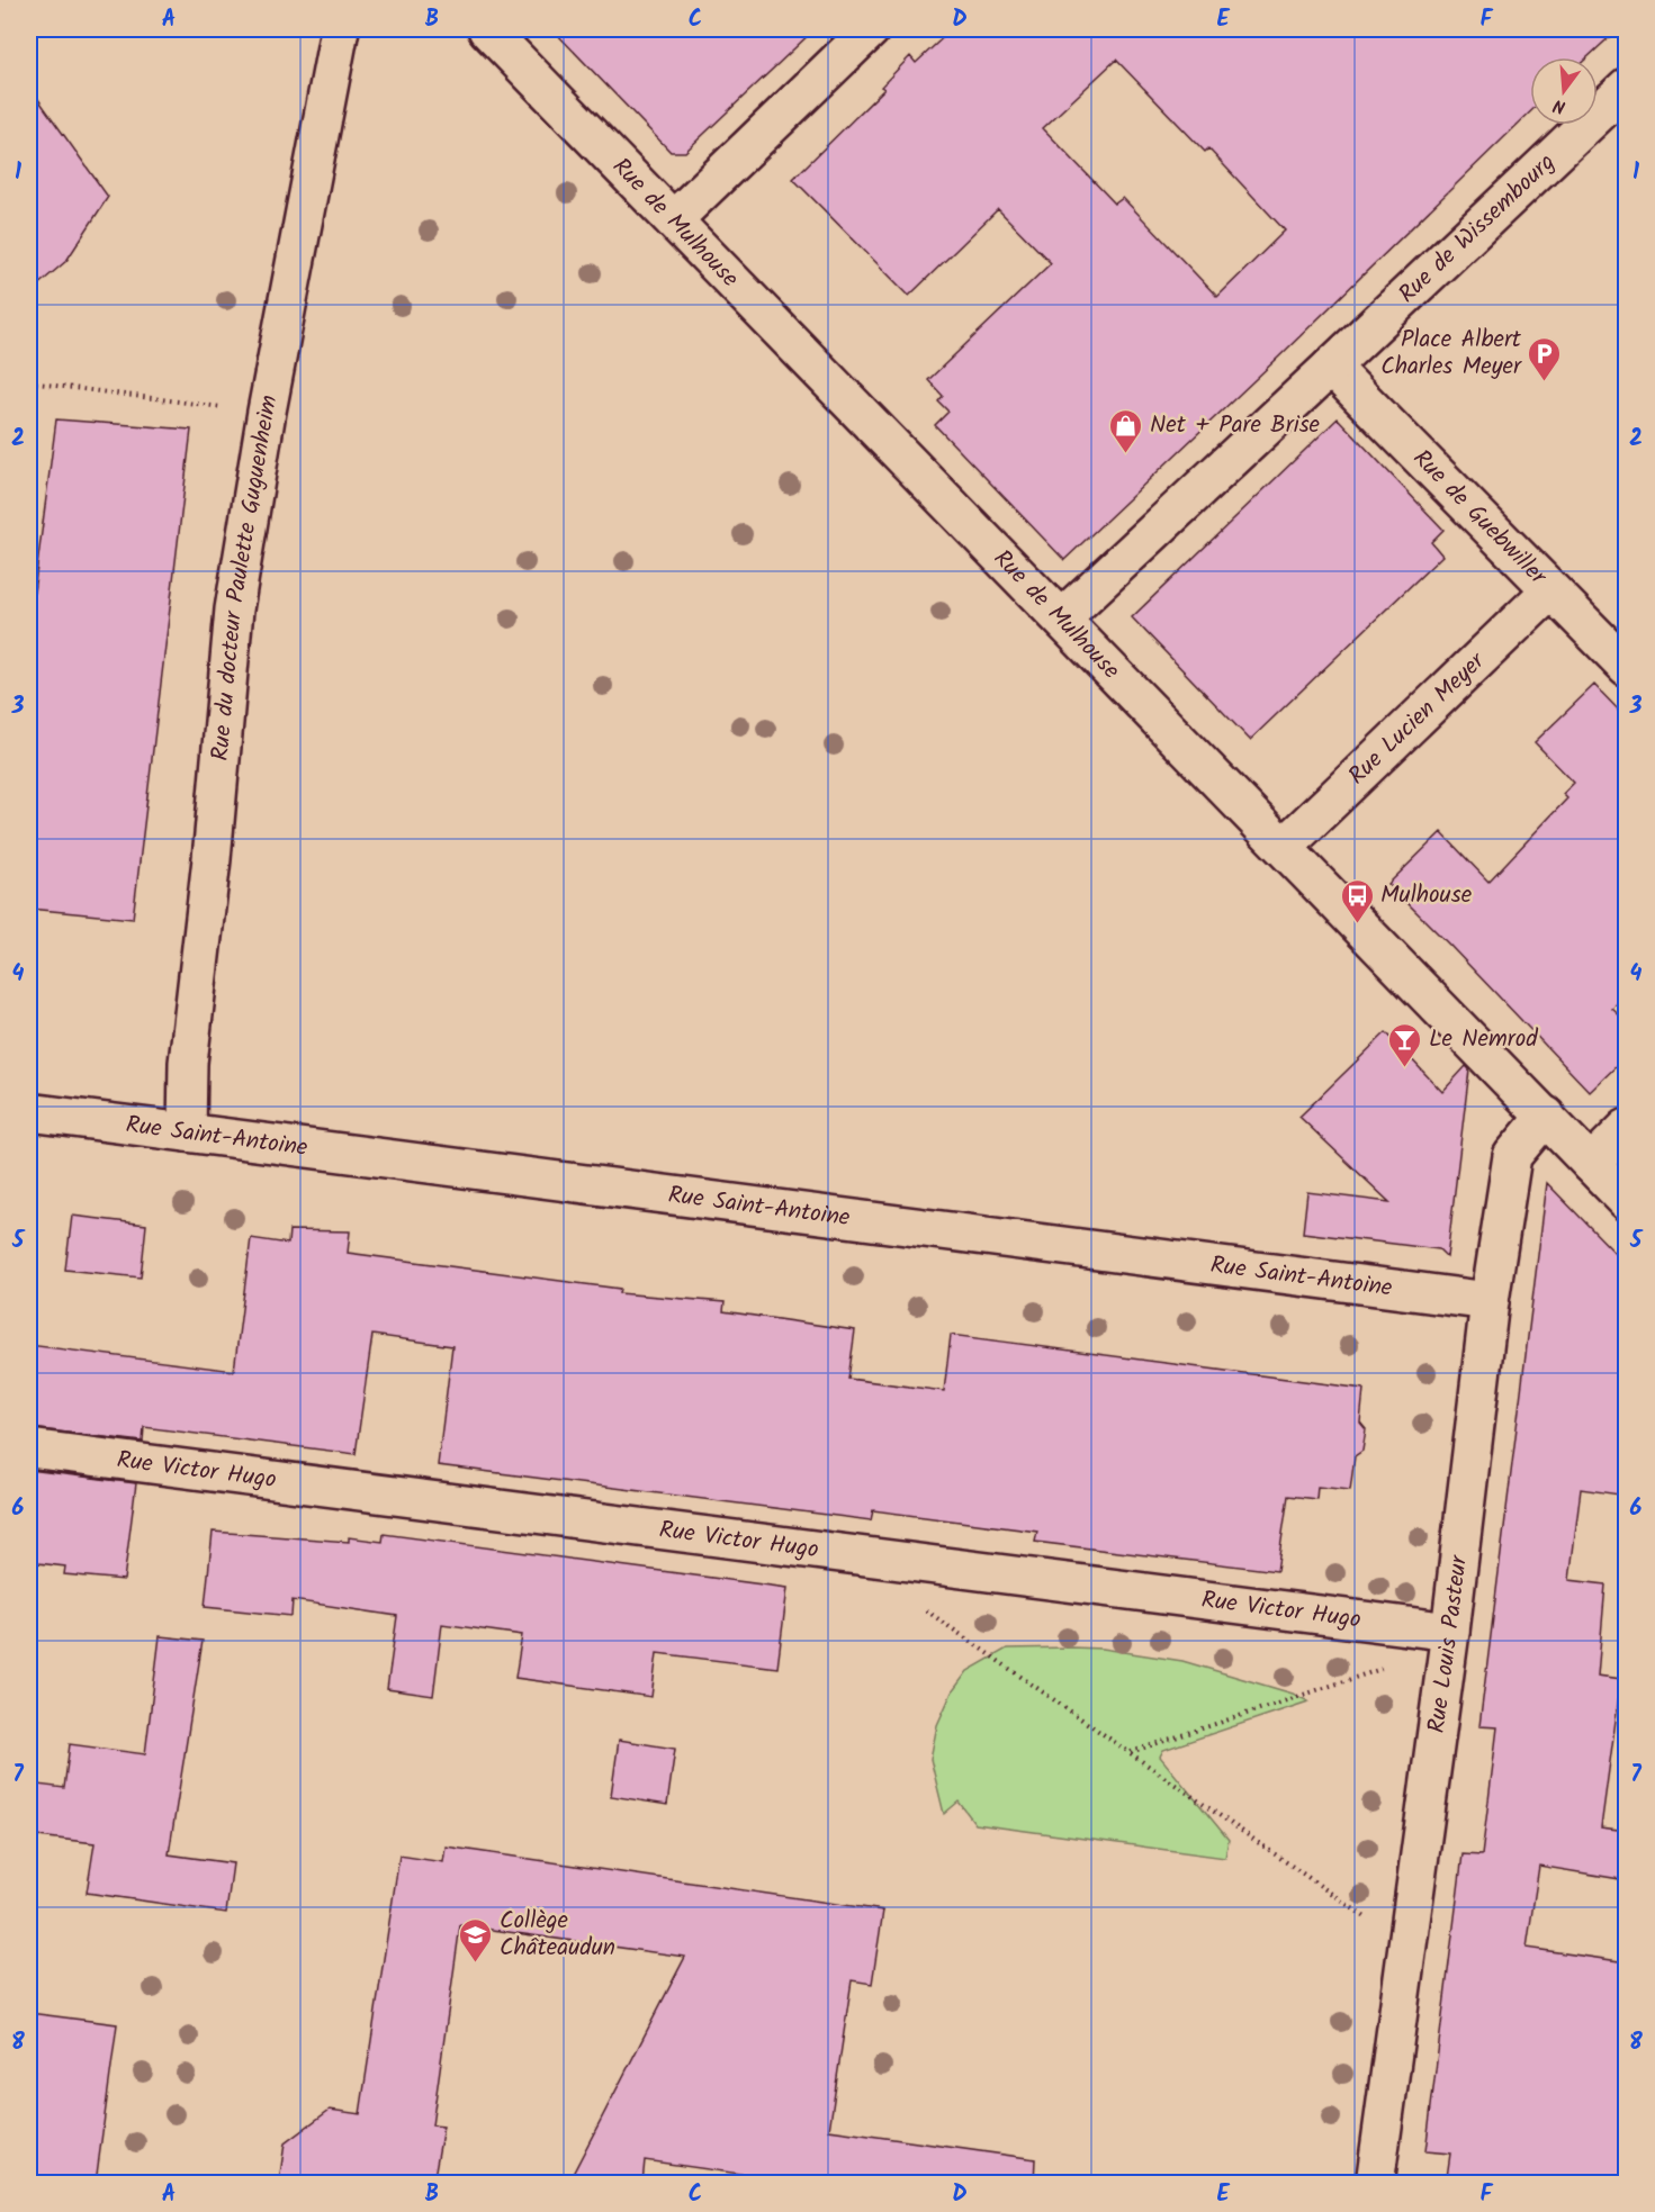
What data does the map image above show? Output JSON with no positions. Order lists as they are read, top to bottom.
{
  "streets": {
    "street": [
      "Rue de Mulhouse",
      "Rue de Wissembourg",
      "Rue de Guebwiller",
      "Rue du docteur Paulette Guguenheim",
      "Rue Lucien Meyer",
      "Rue Saint-Antoine",
      "Rue Victor Hugo",
      "Rue Louis Pasteur"
    ]
  },
  "crossings": [
    ["Rue de Mulhouse", "Rue de Wissembourg"],
    ["Rue de Mulhouse", "Rue Lucien Meyer"],
    ["Rue de Mulhouse", "Rue Louis Pasteur"],
    ["Rue de Wissembourg", "Rue de Guebwiller"],
    ["Rue de Guebwiller", "Rue Lucien Meyer"],
    ["Rue du docteur Paulette Guguenheim", "Rue Saint-Antoine"],
    ["Rue Saint-Antoine", "Rue Louis Pasteur"],
    ["Rue Victor Hugo", "Rue Louis Pasteur"]
  ],
  "places": {
    "parking": ["Place Albert Charles Meyer"],
    "shop": ["Net + Pare Brise"],
    "bus stop": ["Mulhouse"],
    "bar": ["Le Nemrod"],
    "school or university": ["Collège Châteaudun"]
  },
  "north": "bottom",
  "grid": {
    "columns": [
      "A",
      "B",
      "C",
      "D",
      "E",
      "F"
    ],
    "rows": [
      "1",
      "2",
      "3",
      "4",
      "5",
      "6",
      "7",
      "8"
    ]
  }
}
